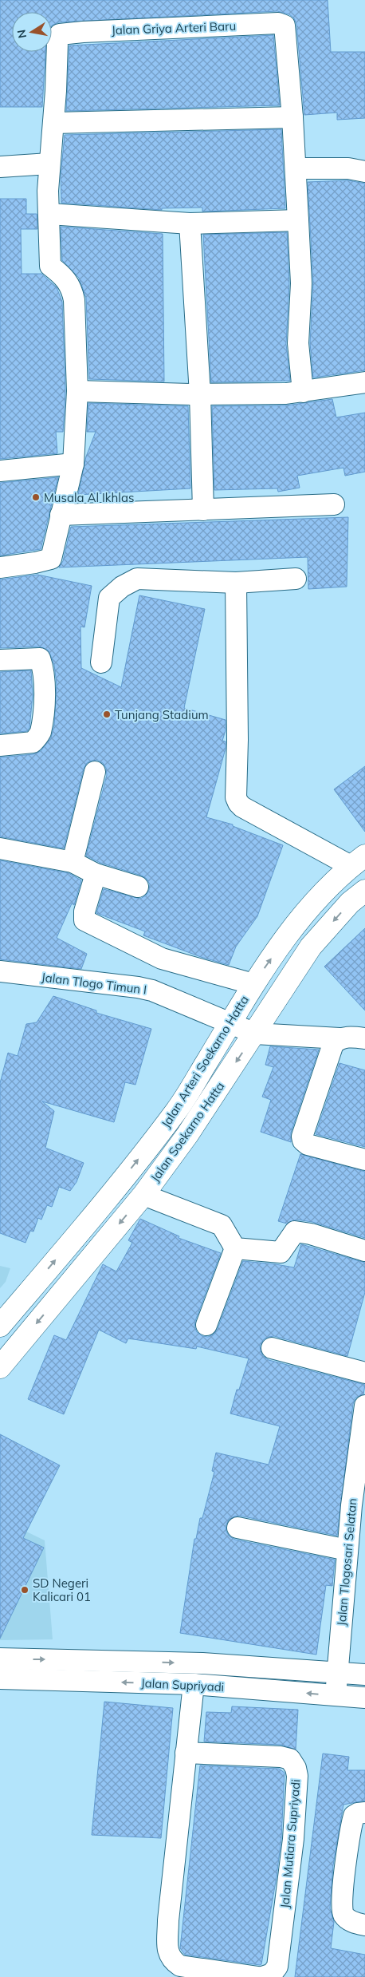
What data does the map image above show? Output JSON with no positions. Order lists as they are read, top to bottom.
{
  "streets": {
    "main road": ["Jalan Arteri Soekarno Hatta", "Jalan Soekarno Hatta"],
    "street": [
      "Jalan Griya Arteri Baru",
      "Jalan Tlogo Timun I",
      "Jalan Tlogosari Selatan",
      "Jalan Supriyadi",
      "Jalan Mutiara Supriyadi"
    ]
  },
  "crossings": [
    ["Jalan Tlogo Timun I", "Jalan Arteri Soekarno Hatta"],
    ["Jalan Tlogo Timun I", "Jalan Soekarno Hatta"],
    ["Jalan Tlogosari Selatan", "Jalan Supriyadi"]
  ],
  "one_way": ["Jalan Arteri Soekarno Hatta", "Jalan Soekarno Hatta"],
  "places": ["Musala Al Ikhlas", "Tunjang Stadium", "SD Negeri Kalicari 01"],
  "north": "left"
}
